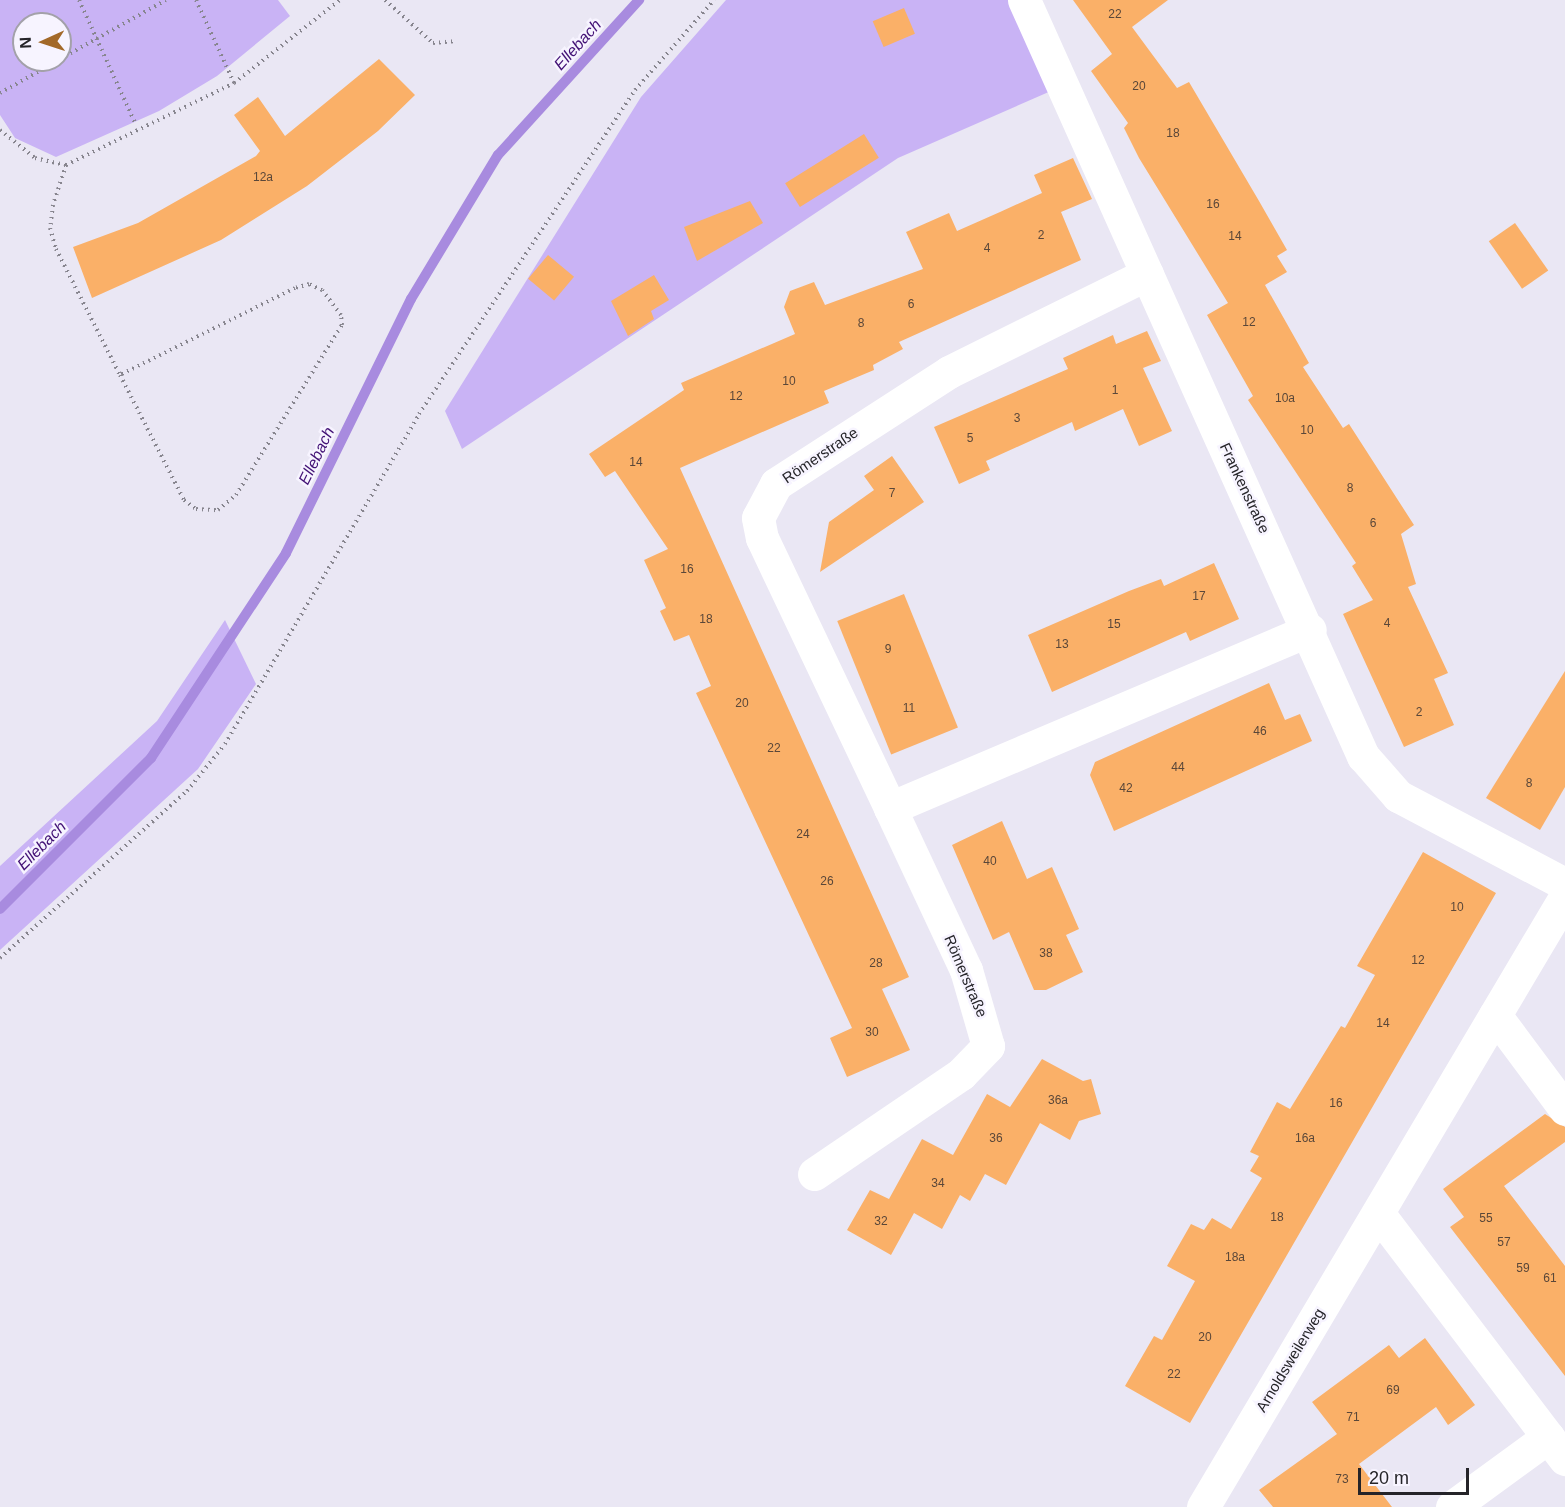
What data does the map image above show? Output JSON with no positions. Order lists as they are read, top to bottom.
{
  "streets": {
    "street": ["Römerstraße", "Frankenstraße", "Arnoldsweilerweg"]
  },
  "crossings": [
    ["Römerstraße", "Frankenstraße"]
  ],
  "water": ["Ellebach"],
  "house_numbers": [
    "22",
    "20",
    "18",
    "12a",
    "16",
    "2",
    "14",
    "4",
    "6",
    "12",
    "8",
    "10",
    "1",
    "12",
    "10a",
    "3",
    "10",
    "5",
    "14",
    "8",
    "7",
    "6",
    "16",
    "17",
    "18",
    "4",
    "15",
    "13",
    "9",
    "20",
    "11",
    "2",
    "46",
    "22",
    "44",
    "8",
    "42",
    "24",
    "40",
    "26",
    "10",
    "38",
    "12",
    "28",
    "14",
    "30",
    "36a",
    "16",
    "36",
    "16a",
    "34",
    "18",
    "55",
    "32",
    "57",
    "18a",
    "59",
    "61",
    "20",
    "22",
    "69",
    "71",
    "73"
  ],
  "scale_bar": "20 m",
  "north": "left"
}
